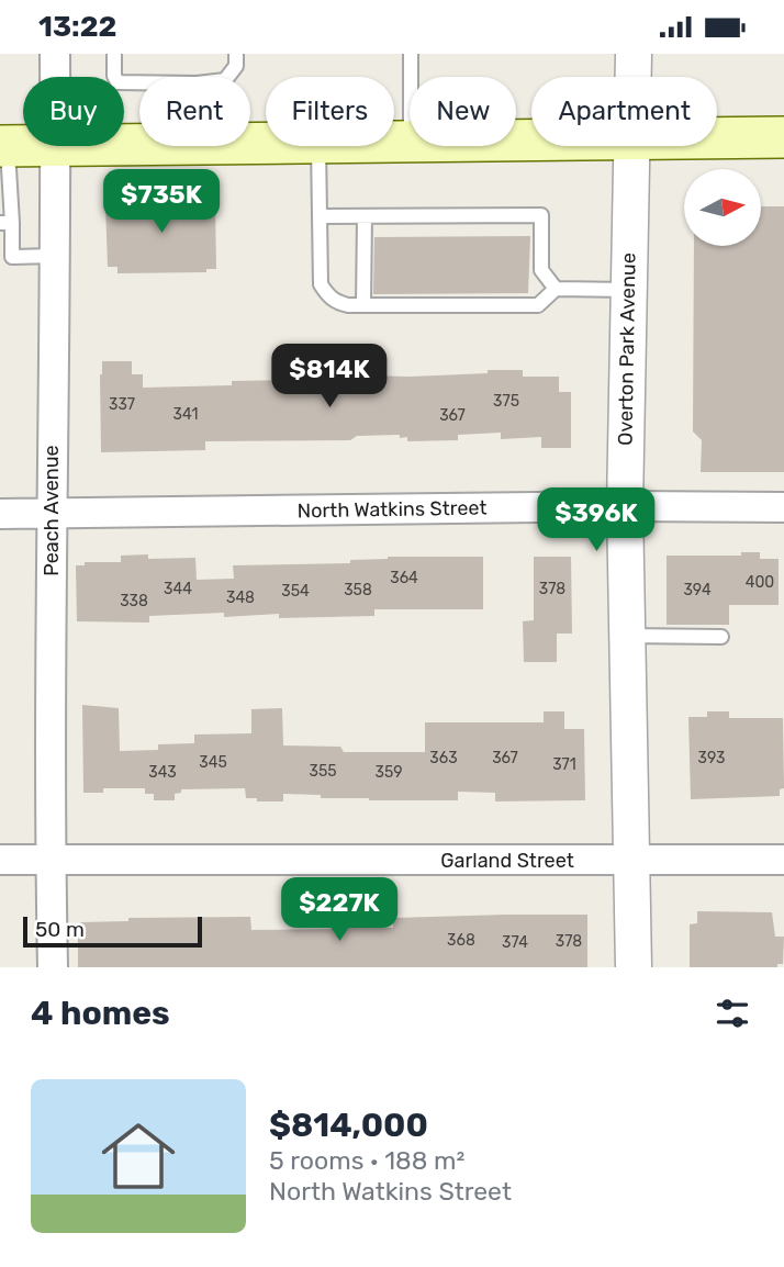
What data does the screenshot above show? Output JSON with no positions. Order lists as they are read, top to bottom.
{
  "streets": {
    "street": [
      "Overton Park Avenue",
      "North Watkins Street",
      "Peach Avenue",
      "Garland Street"
    ]
  },
  "crossings": [
    ["Overton Park Avenue", "North Watkins Street"],
    ["Overton Park Avenue", "Garland Street"],
    ["North Watkins Street", "Peach Avenue"],
    ["Peach Avenue", "Garland Street"]
  ],
  "house_numbers": [
    "375",
    "337",
    "341",
    "367",
    "364",
    "400",
    "344",
    "378",
    "358",
    "394",
    "354",
    "348",
    "338",
    "363",
    "367",
    "393",
    "345",
    "371",
    "355",
    "343",
    "359",
    "368",
    "378",
    "374"
  ],
  "scale_bar": "50 m",
  "north": "right",
  "page": {
    "status": "13:22",
    "chip": [
      "Buy",
      "Rent",
      "Filters",
      "New",
      "Apartment"
    ],
    "price": [
      "$735K",
      "$814K",
      "$396K",
      "$227K"
    ],
    "scale": "50 m",
    "heading": "4 homes",
    "list": [
      {
        "name": "$814,000",
        "note": "5 rooms · 188 m² · North Watkins Street"
      }
    ]
  }
}
